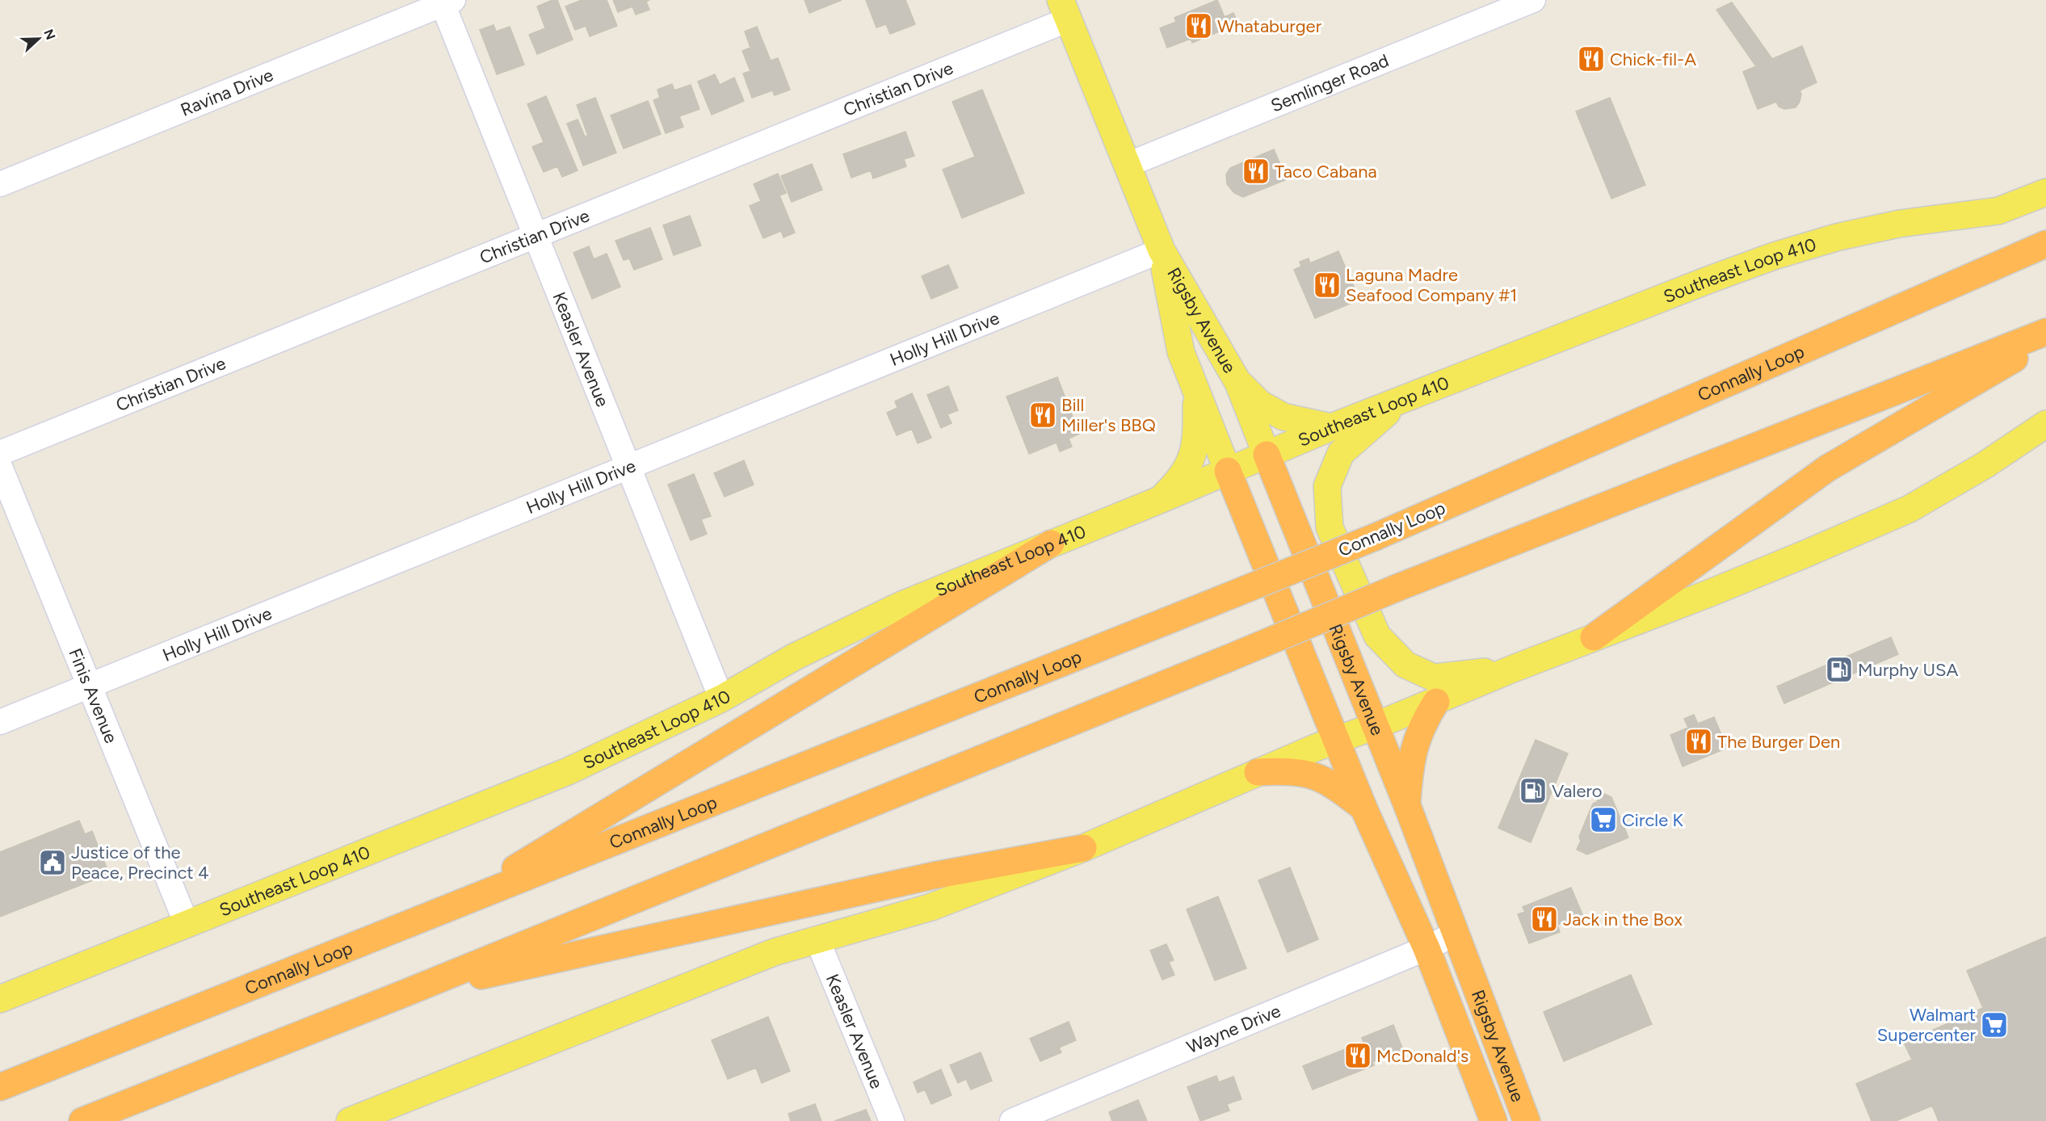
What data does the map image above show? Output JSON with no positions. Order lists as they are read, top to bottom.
{
  "streets": {
    "highway": ["Rigsby Avenue", "Connally Loop"],
    "main road": ["Southeast Loop 410"],
    "street": [
      "Semlinger Road",
      "Christian Drive",
      "Ravina Drive",
      "Holly Hill Drive",
      "Keasler Avenue",
      "Finis Avenue",
      "Wayne Drive"
    ]
  },
  "crossings": [
    ["Semlinger Road", "Rigsby Avenue"],
    ["Christian Drive", "Rigsby Avenue"],
    ["Christian Drive", "Keasler Avenue"],
    ["Ravina Drive", "Keasler Avenue"],
    ["Southeast Loop 410", "Rigsby Avenue"],
    ["Southeast Loop 410", "Keasler Avenue"],
    ["Southeast Loop 410", "Finis Avenue"],
    ["Rigsby Avenue", "Holly Hill Drive"],
    ["Rigsby Avenue", "Wayne Drive"],
    ["Holly Hill Drive", "Keasler Avenue"],
    ["Holly Hill Drive", "Finis Avenue"]
  ],
  "places": {
    "restaurant": [
      "Whataburger",
      "Chick-fil-A",
      "Taco Cabana",
      "Laguna Madre Seafood Company #1",
      "Bill Miller's BBQ",
      "The Burger Den",
      "Jack in the Box",
      "McDonald's"
    ],
    "fuel station": ["Murphy USA", "Valero"],
    "supermarket": ["Circle K", "Walmart Supercenter"],
    "public building": ["Justice of the Peace, Precinct 4"]
  },
  "north": "right"
}
